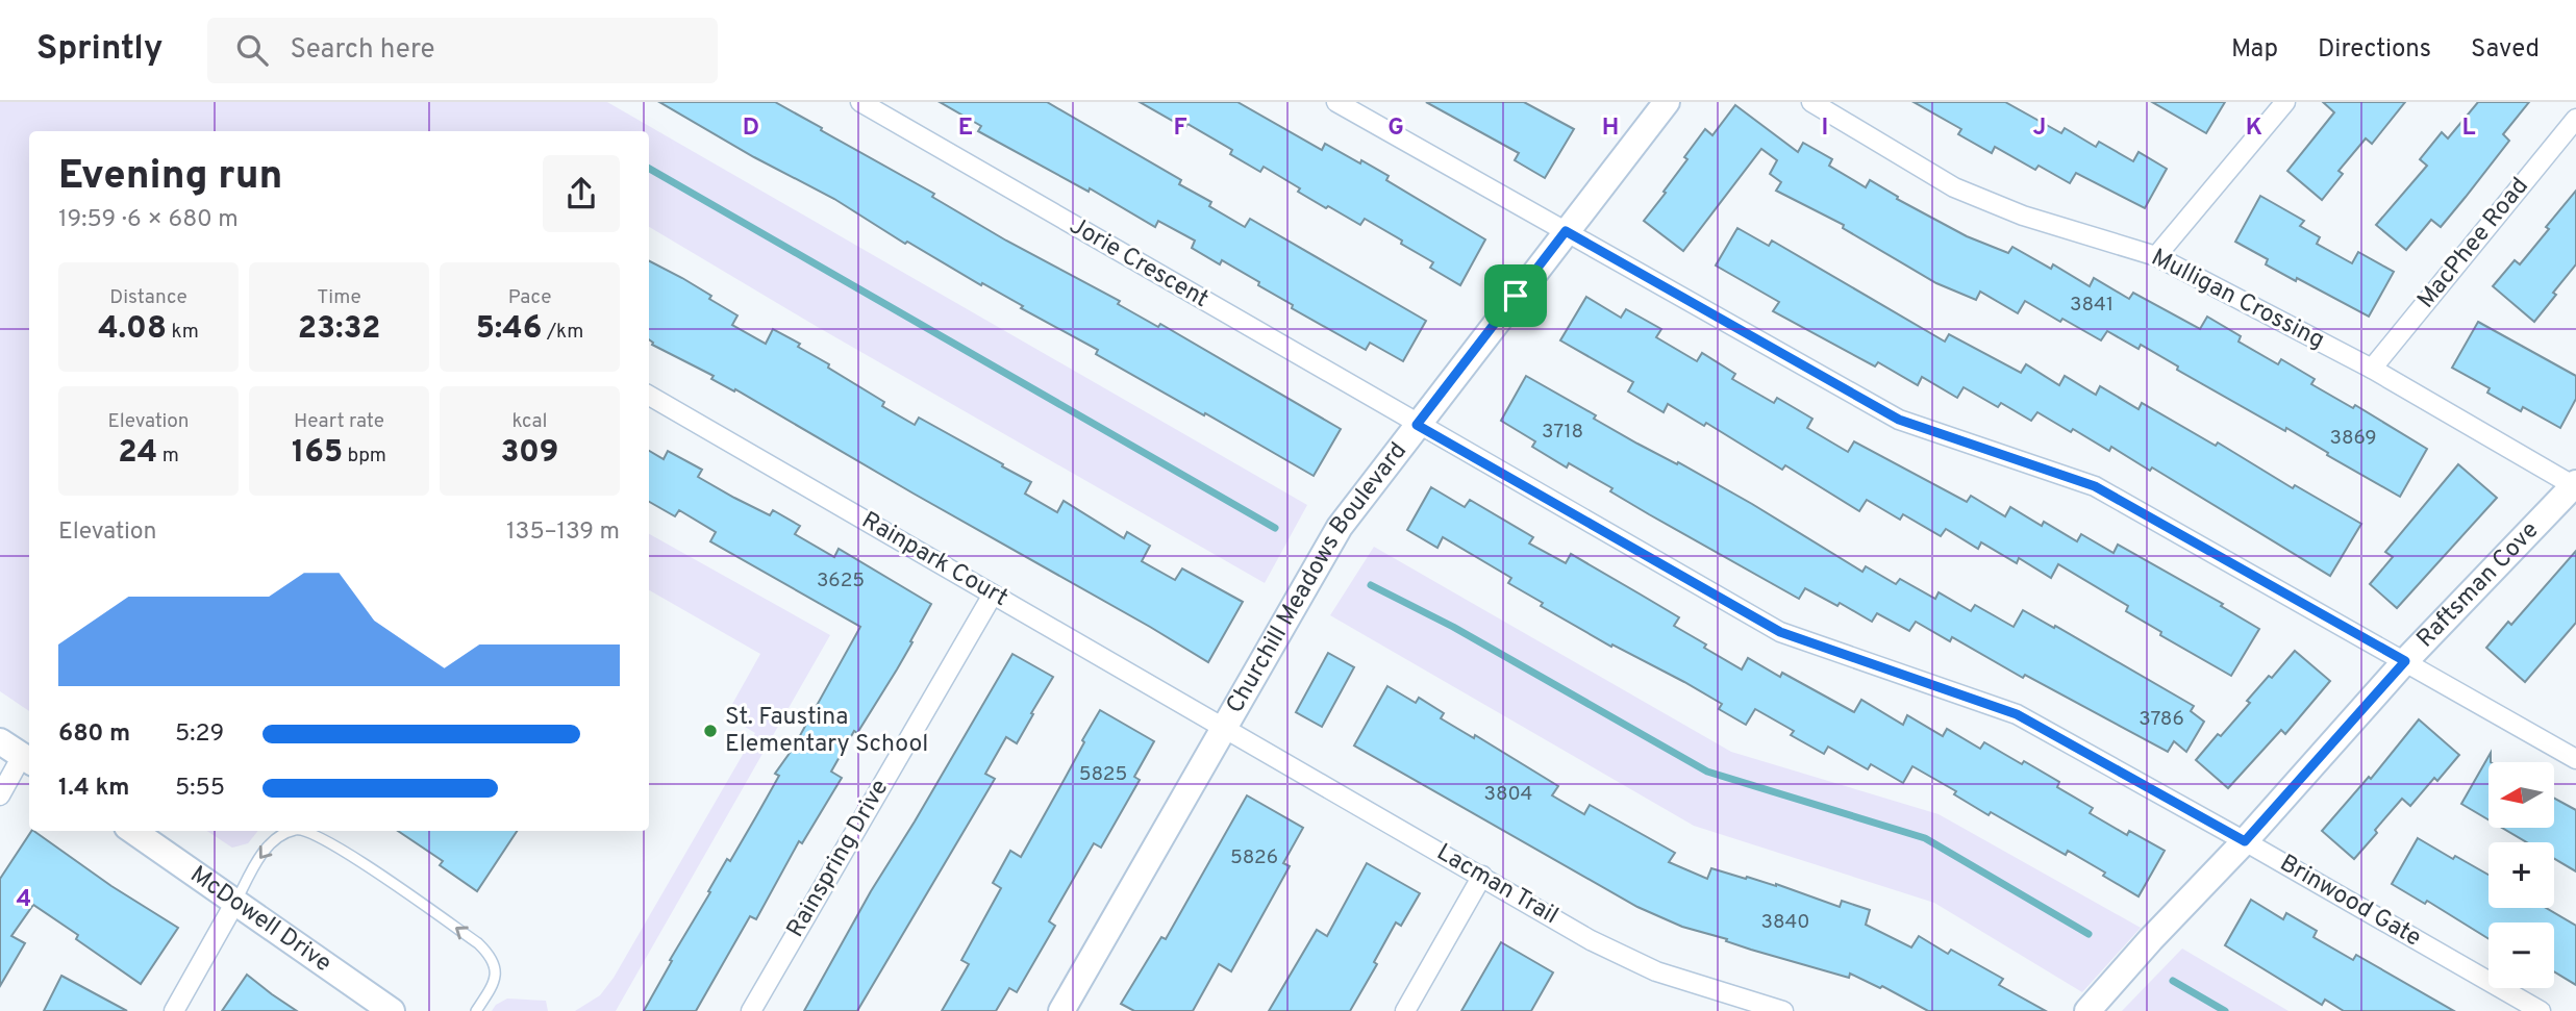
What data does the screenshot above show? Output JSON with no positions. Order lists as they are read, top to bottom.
{
  "streets": {
    "street": [
      "MacPhee Road",
      "Jorie Crescent",
      "Mulligan Crossing",
      "Rainpark Court",
      "Churchill Meadows Boulevard",
      "Raftsman Cove",
      "Rainspring Drive",
      "Lacman Trail",
      "Brinwood Gate",
      "McDowell Drive"
    ]
  },
  "crossings": [
    ["MacPhee Road", "Mulligan Crossing"],
    ["Jorie Crescent", "Churchill Meadows Boulevard"],
    ["Jorie Crescent", "Brinwood Gate"],
    ["Mulligan Crossing", "Raftsman Cove"],
    ["Rainpark Court", "Churchill Meadows Boulevard"],
    ["Rainpark Court", "Rainspring Drive"],
    ["Rainpark Court", "Lacman Trail"],
    ["Churchill Meadows Boulevard", "Lacman Trail"],
    ["Churchill Meadows Boulevard", "Brinwood Gate"],
    ["Raftsman Cove", "Brinwood Gate"]
  ],
  "places": ["St. Faustina Elementary School"],
  "house_numbers": [
    "3841",
    "3718",
    "3869",
    "3625",
    "3786",
    "5825",
    "3804",
    "5826",
    "3840"
  ],
  "north": "left",
  "page": {
    "header": "Sprintly",
    "search": "Search here",
    "nav": ["Map", "Directions", "Saved"],
    "heading": ["Evening run", "19:59 · 6 × 680 m"],
    "stats": [
      ["Distance", "4.08 km"],
      ["Time", "23:32"],
      ["Pace", "5:46 /km"],
      ["Elevation", "24 m"],
      ["Heart rate", "165 bpm"],
      ["kcal", "309"]
    ],
    "chart": ["Elevation", "135–139 m"],
    "list": [
      {
        "name": "680 m",
        "note": "5:29"
      },
      {
        "name": "1.4 km",
        "note": "5:55"
      }
    ],
    "map_buttons": ["+", "−"]
  },
  "grid": {
    "columns": [
      "D",
      "E",
      "F",
      "G",
      "H",
      "I",
      "J",
      "K",
      "L"
    ],
    "rows": ["4"]
  }
}
